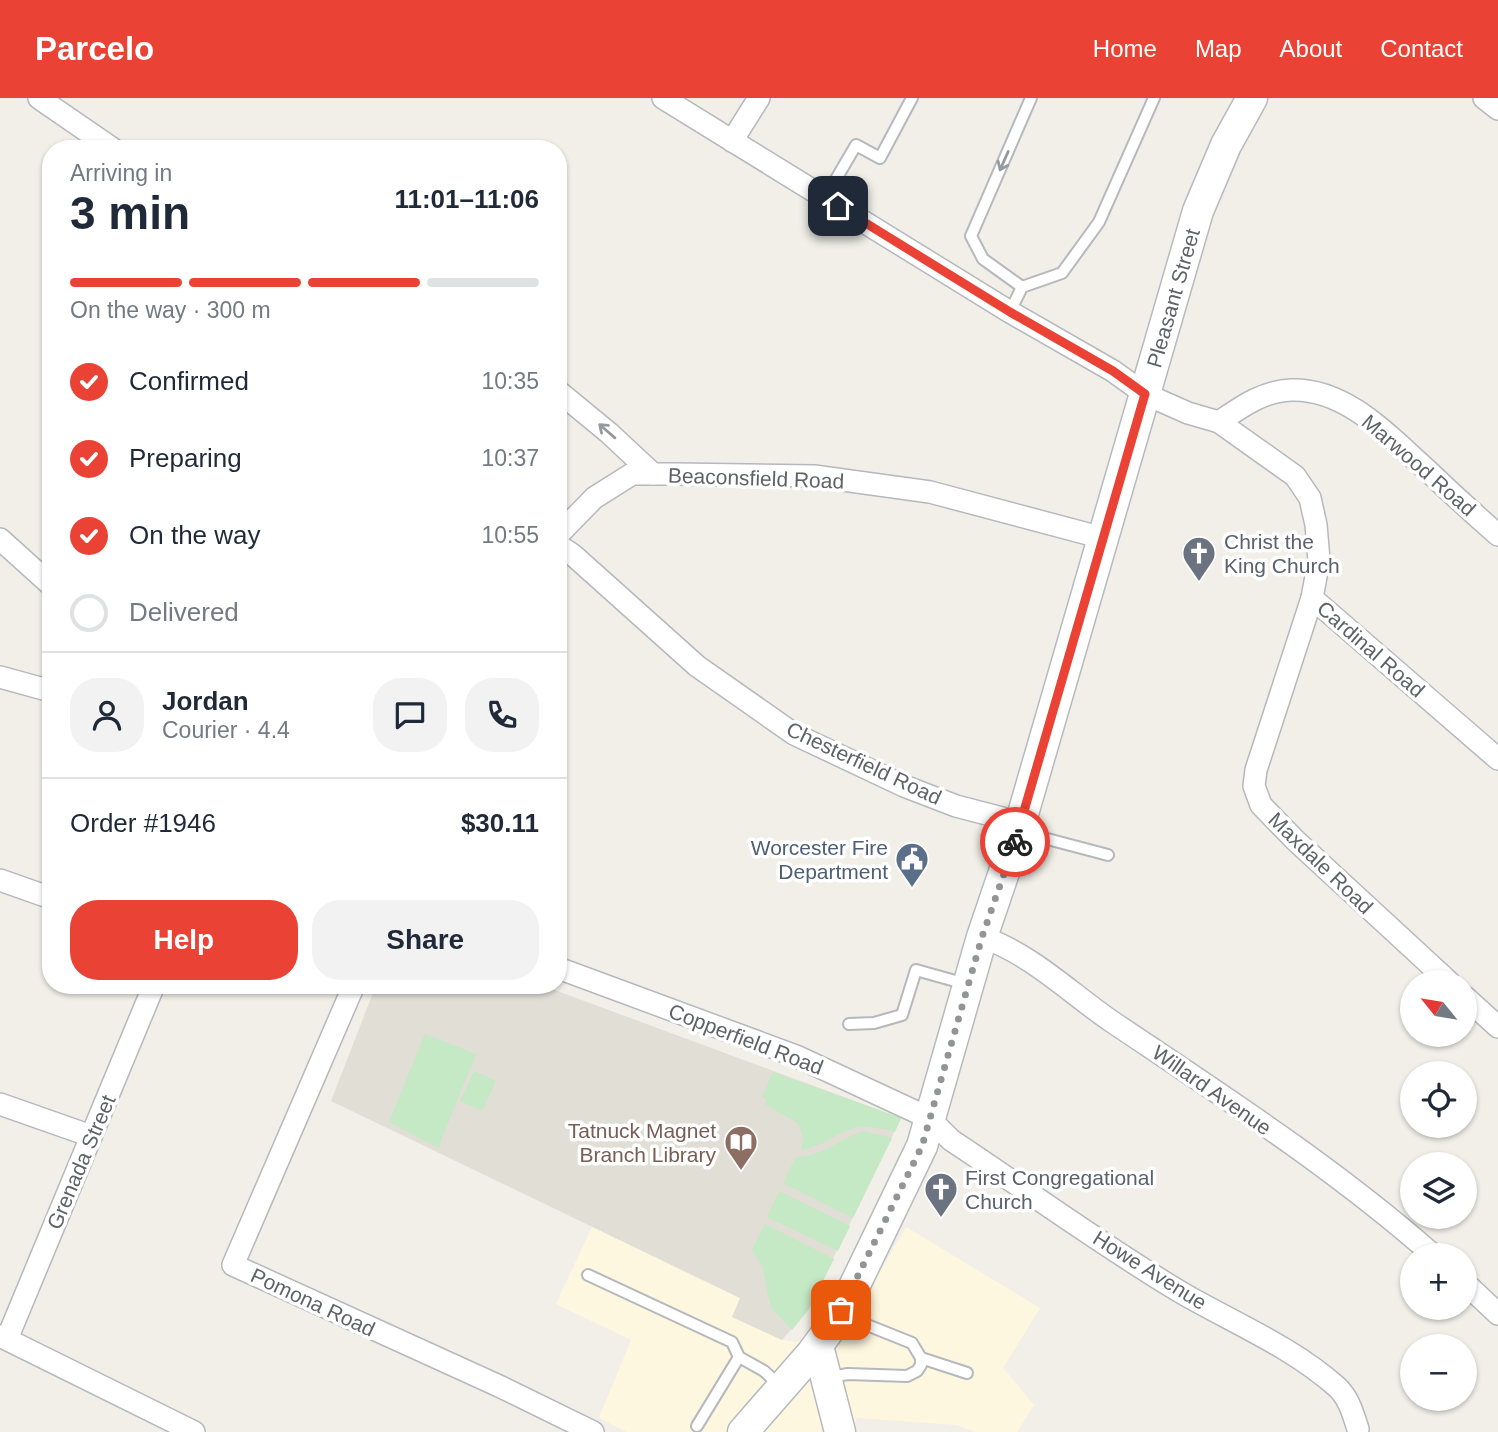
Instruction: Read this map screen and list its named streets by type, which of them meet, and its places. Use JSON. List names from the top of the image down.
{
  "streets": {
    "main road": ["Pleasant Street"],
    "street": [
      "Marwood Road",
      "Beaconsfield Road",
      "Cardinal Road",
      "Chesterfield Road",
      "Maxdale Road",
      "Copperfield Road",
      "Willard Avenue",
      "Grenada Street",
      "Howe Avenue",
      "Pomona Road"
    ]
  },
  "crossings": [
    ["Pleasant Street", "Beaconsfield Road"],
    ["Pleasant Street", "Cardinal Road"],
    ["Pleasant Street", "Chesterfield Road"],
    ["Pleasant Street", "Copperfield Road"],
    ["Pleasant Street", "Willard Avenue"],
    ["Pleasant Street", "Howe Avenue"],
    ["Marwood Road", "Cardinal Road"],
    ["Cardinal Road", "Maxdale Road"],
    ["Copperfield Road", "Howe Avenue"]
  ],
  "places": {
    "church": ["Christ the King Church", "First Congregational Church"],
    "public building": ["Worcester Fire Department"],
    "library": ["Tatnuck Magnet Branch Library"]
  },
  "north": "top left",
  "page": {
    "header": "Parcelo",
    "nav": [
      "Home",
      "Map",
      "About",
      "Contact"
    ],
    "heading": ["3 min", "Arriving in", "11:01–11:06"],
    "panel": [
      "Jordan",
      "Courier · 4.4",
      "Order #1946",
      "$30.11"
    ],
    "bar": "On the way · 300 m",
    "list": [
      ["Confirmed", "10:35"],
      ["Preparing", "10:37"],
      ["On the way", "10:55"],
      "Delivered"
    ],
    "buttons": ["Help", "Share"],
    "map_buttons": ["+", "−"]
  }
}
